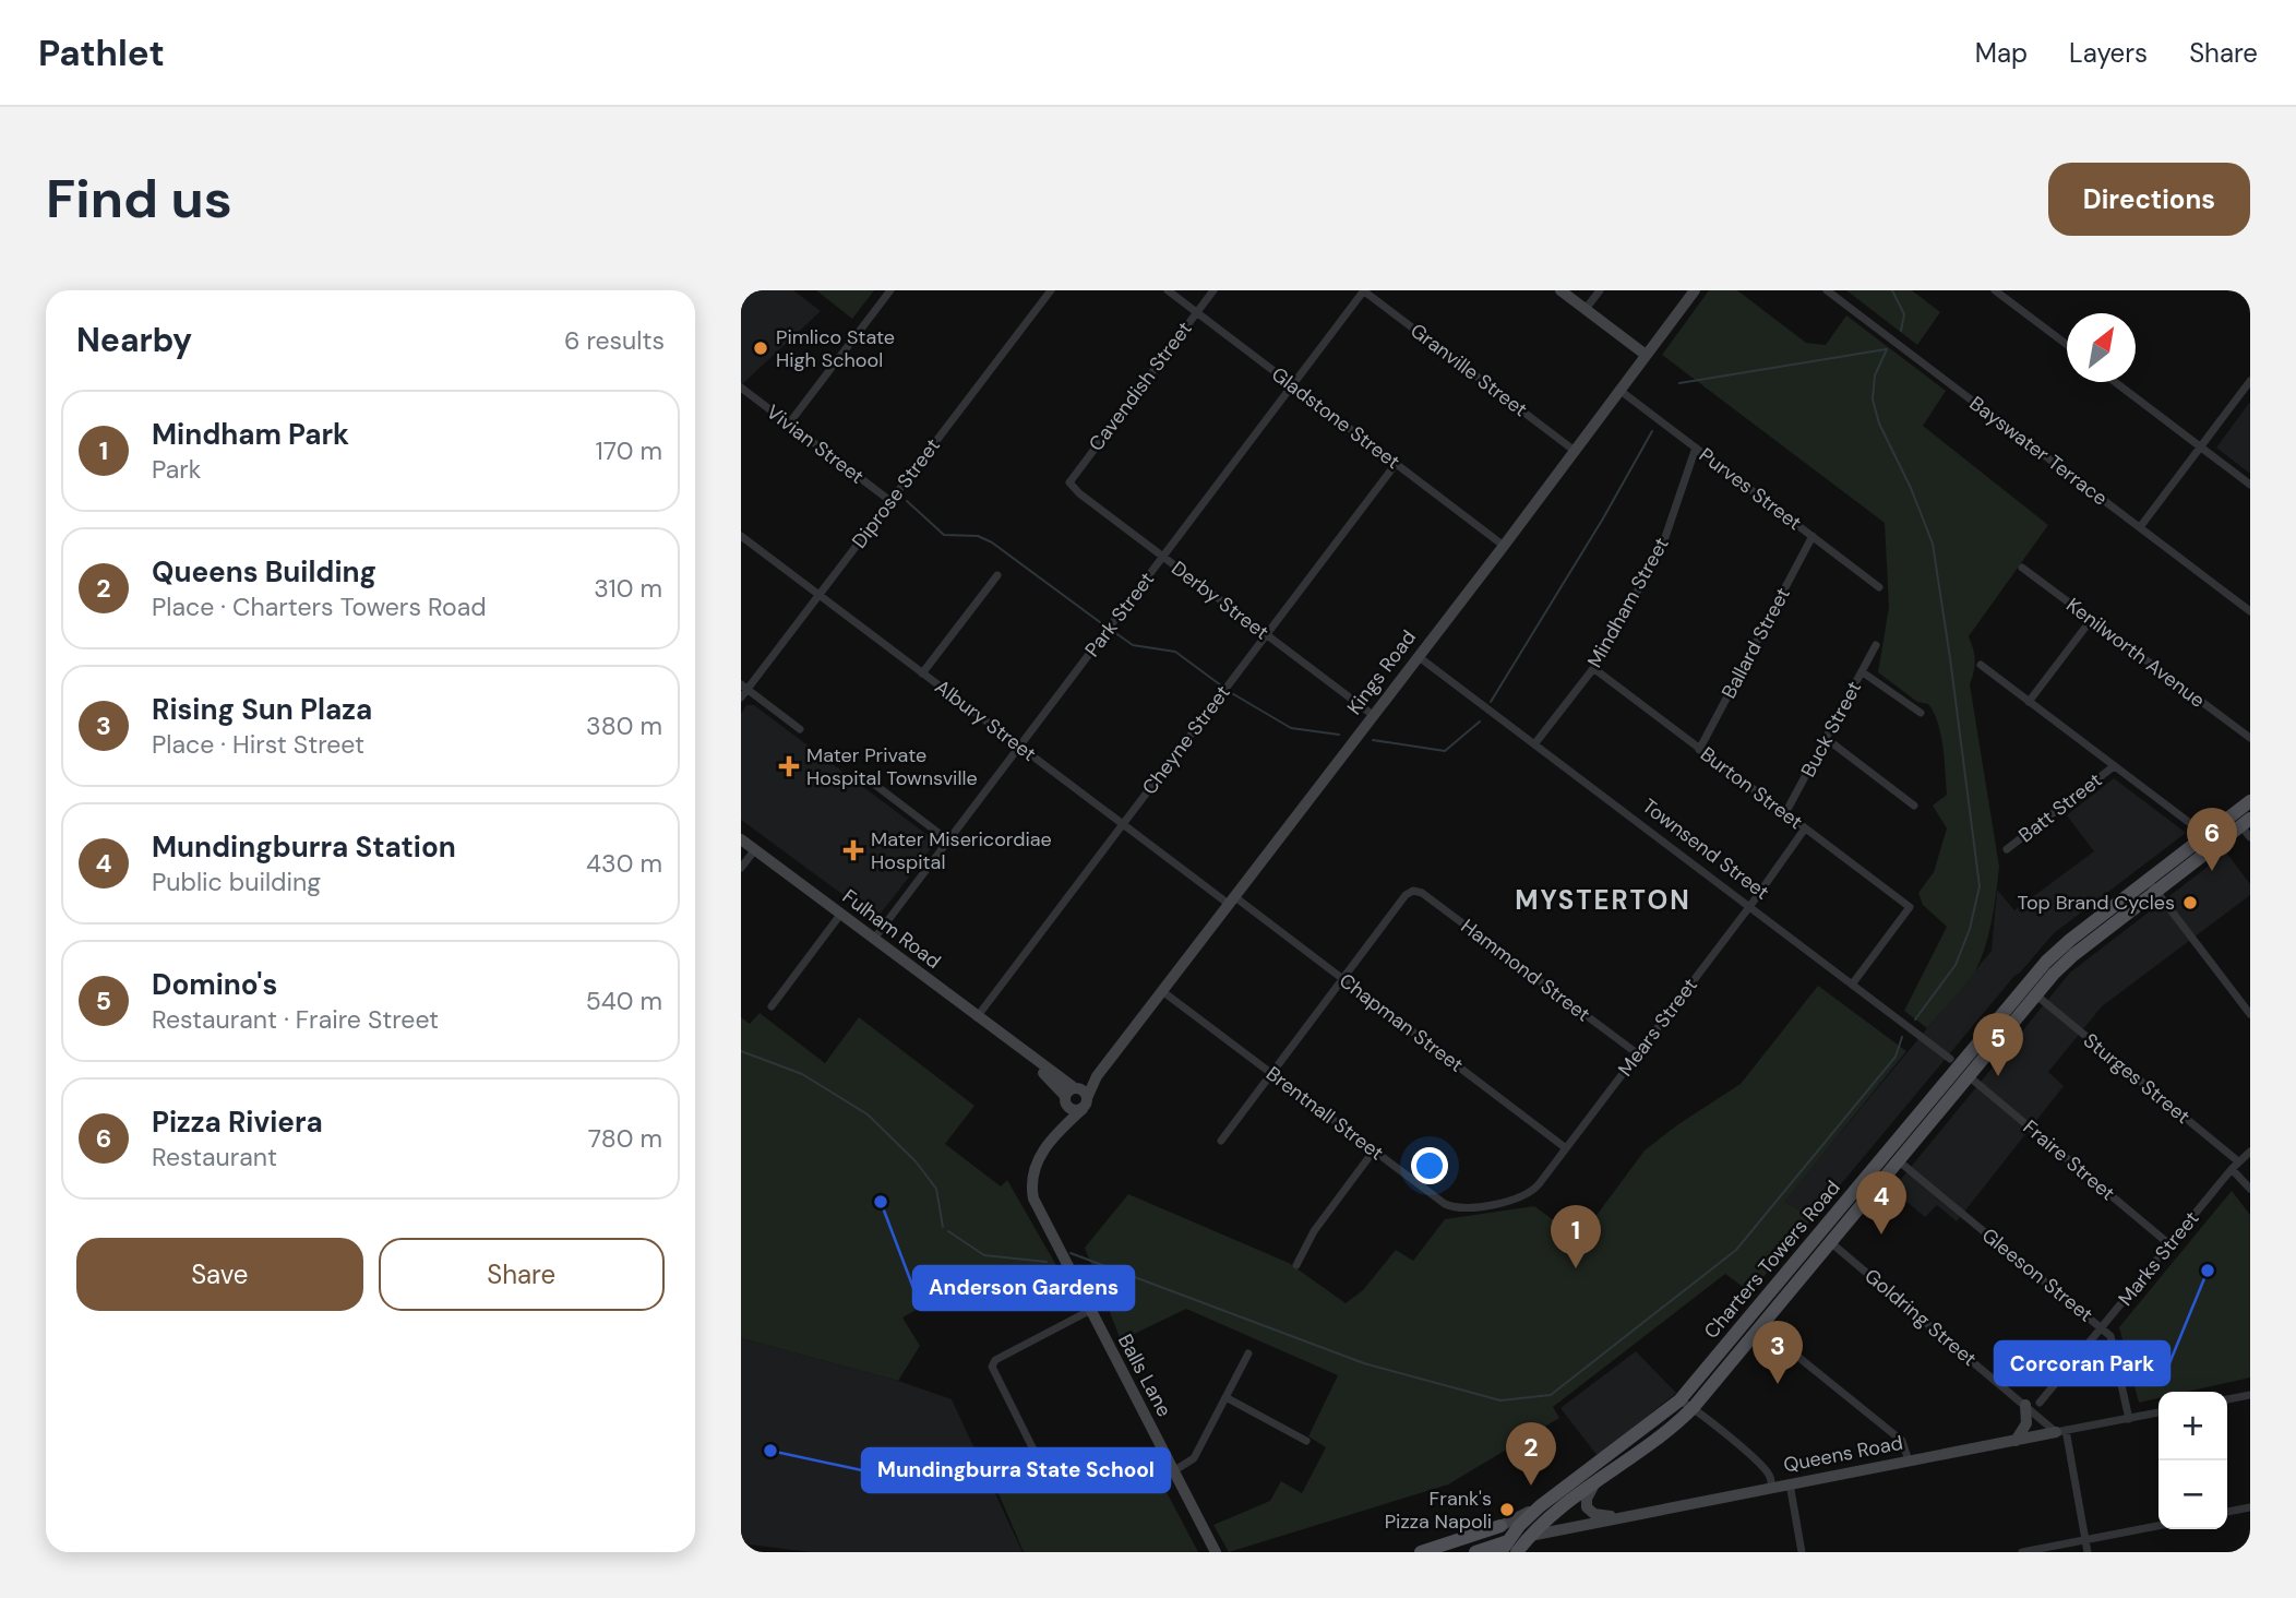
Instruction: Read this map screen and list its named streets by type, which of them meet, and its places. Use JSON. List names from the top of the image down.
{
  "streets": {
    "main road": [
      "Kings Road",
      "Fulham Road",
      "Charters Towers Road",
      "Balls Lane",
      "Queens Road"
    ],
    "street": [
      "Granville Street",
      "Cavendish Street",
      "Gladstone Street",
      "Vivian Street",
      "Bayswater Terrace",
      "Purves Street",
      "Diprose Street",
      "Derby Street",
      "Mindham Street",
      "Park Street",
      "Ballard Street",
      "Kenilworth Avenue",
      "Albury Street",
      "Buck Street",
      "Cheyne Street",
      "Burton Street",
      "Batt Street",
      "Townsend Street",
      "Hammond Street",
      "Chapman Street",
      "Mears Street",
      "Sturges Street",
      "Brentnall Street",
      "Fraire Street",
      "Marks Street",
      "Gleeson Street",
      "Goldring Street"
    ]
  },
  "crossings": [
    ["Granville Street", "Park Street"],
    ["Granville Street", "Kings Road"],
    ["Cavendish Street", "Gladstone Street"],
    ["Cavendish Street", "Derby Street"],
    ["Gladstone Street", "Park Street"],
    ["Gladstone Street", "Kings Road"],
    ["Gladstone Street", "Cheyne Street"],
    ["Vivian Street", "Diprose Street"],
    ["Purves Street", "Mindham Street"],
    ["Purves Street", "Ballard Street"],
    ["Purves Street", "Kings Road"],
    ["Diprose Street", "Albury Street"],
    ["Derby Street", "Park Street"],
    ["Derby Street", "Kings Road"],
    ["Derby Street", "Cheyne Street"],
    ["Mindham Street", "Burton Street"],
    ["Mindham Street", "Townsend Street"],
    ["Park Street", "Albury Street"],
    ["Park Street", "Fulham Road"],
    ["Ballard Street", "Burton Street"],
    ["Kings Road", "Albury Street"],
    ["Kings Road", "Townsend Street"],
    ["Kings Road", "Fulham Road"],
    ["Kings Road", "Chapman Street"],
    ["Kings Road", "Brentnall Street"],
    ["Kings Road", "Balls Lane"],
    ["Albury Street", "Cheyne Street"],
    ["Albury Street", "Chapman Street"],
    ["Buck Street", "Burton Street"],
    ["Cheyne Street", "Fulham Road"],
    ["Burton Street", "Townsend Street"],
    ["Burton Street", "Mears Street"],
    ["Townsend Street", "Mears Street"],
    ["Townsend Street", "Fraire Street"],
    ["Townsend Street", "Charters Towers Road"],
    ["Fulham Road", "Balls Lane"],
    ["Hammond Street", "Chapman Street"],
    ["Hammond Street", "Mears Street"],
    ["Chapman Street", "Mears Street"],
    ["Chapman Street", "Brentnall Street"],
    ["Mears Street", "Brentnall Street"],
    ["Sturges Street", "Marks Street"],
    ["Sturges Street", "Charters Towers Road"],
    ["Fraire Street", "Marks Street"],
    ["Fraire Street", "Charters Towers Road"],
    ["Marks Street", "Gleeson Street"],
    ["Charters Towers Road", "Gleeson Street"],
    ["Charters Towers Road", "Goldring Street"],
    ["Charters Towers Road", "Queens Road"],
    ["Gleeson Street", "Queens Road"],
    ["Goldring Street", "Queens Road"]
  ],
  "districts": ["MYSTERTON"],
  "places": {
    "other": [
      "Pimlico State High School",
      "Top Brand Cycles",
      "Anderson Gardens",
      "Corcoran Park",
      "Mundingburra State School",
      "Frank's Pizza Napoli"
    ],
    "health": ["Mater Private Hospital Townsville", "Mater Misericordiae Hospital"]
  },
  "north": "top right",
  "page": {
    "header": "Pathlet",
    "nav": ["Map", "Layers", "Share"],
    "buttons": [
      "Directions",
      ["Save", "Share"]
    ],
    "title": "Find us",
    "heading": ["Nearby", "6 results"],
    "list": [
      {
        "mark": "1",
        "name": "Mindham Park",
        "note": "Park",
        "value": "170 m"
      },
      {
        "mark": "2",
        "name": "Queens Building",
        "note": "Place · Charters Towers Road",
        "value": "310 m"
      },
      {
        "mark": "3",
        "name": "Rising Sun Plaza",
        "note": "Place · Hirst Street",
        "value": "380 m"
      },
      {
        "mark": "4",
        "name": "Mundingburra Station",
        "note": "Public building",
        "value": "430 m"
      },
      {
        "mark": "5",
        "name": "Domino's",
        "note": "Restaurant · Fraire Street",
        "value": "540 m"
      },
      {
        "mark": "6",
        "name": "Pizza Riviera",
        "note": "Restaurant",
        "value": "780 m"
      }
    ],
    "pins": [
      "6",
      "5",
      "4",
      "1",
      "3",
      "2"
    ],
    "map_buttons": ["+", "−"]
  }
}
